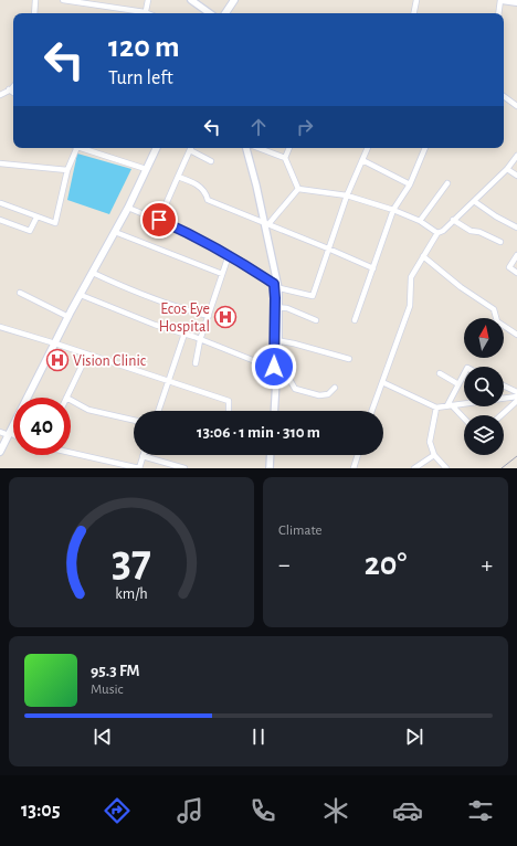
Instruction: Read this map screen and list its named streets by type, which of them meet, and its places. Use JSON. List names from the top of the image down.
{
  "places": {
    "hospital": ["Ecos Eye Hospital", "Vision Clinic"]
  },
  "north": "top",
  "page": {
    "turn": ["120 m", "Turn left"],
    "limit": "40",
    "trip": "13:06 · 1 min · 310 m",
    "tile": "Climate",
    "heat": ["−", "20°", "+"],
    "song": ["95.3 FM", "Music"],
    "tabs": "13:05",
    "gauge": ["37", "km/h"]
  }
}
